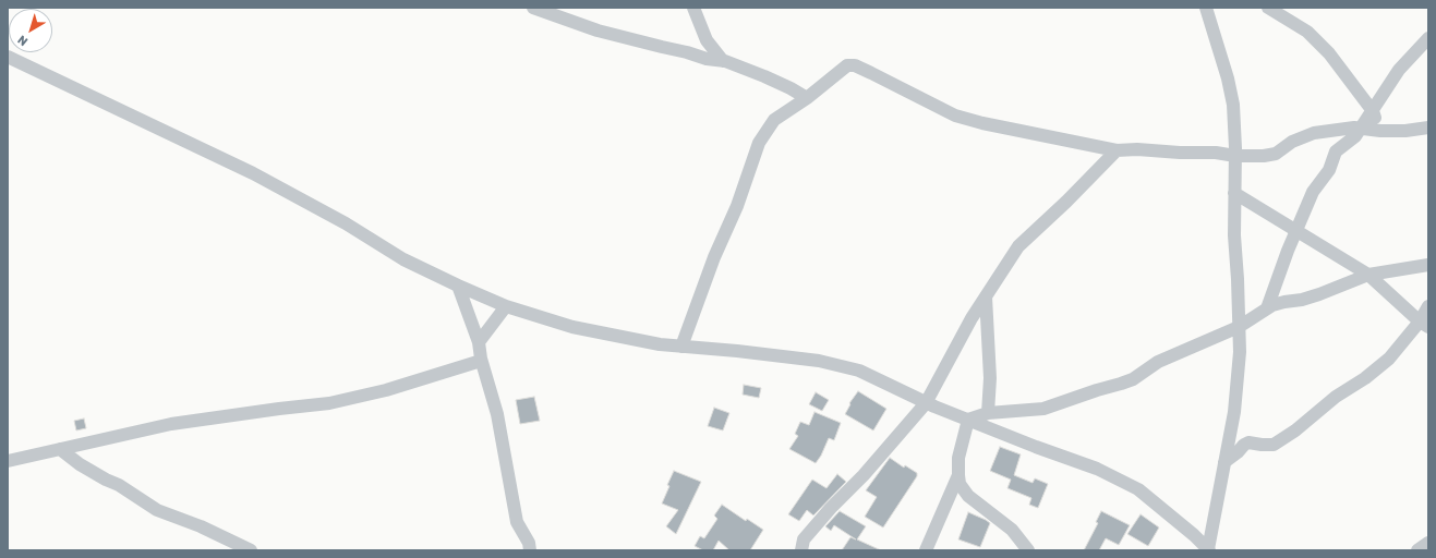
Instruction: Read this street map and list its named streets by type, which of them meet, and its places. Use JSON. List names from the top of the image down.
{
  "north": "bottom left"
}
